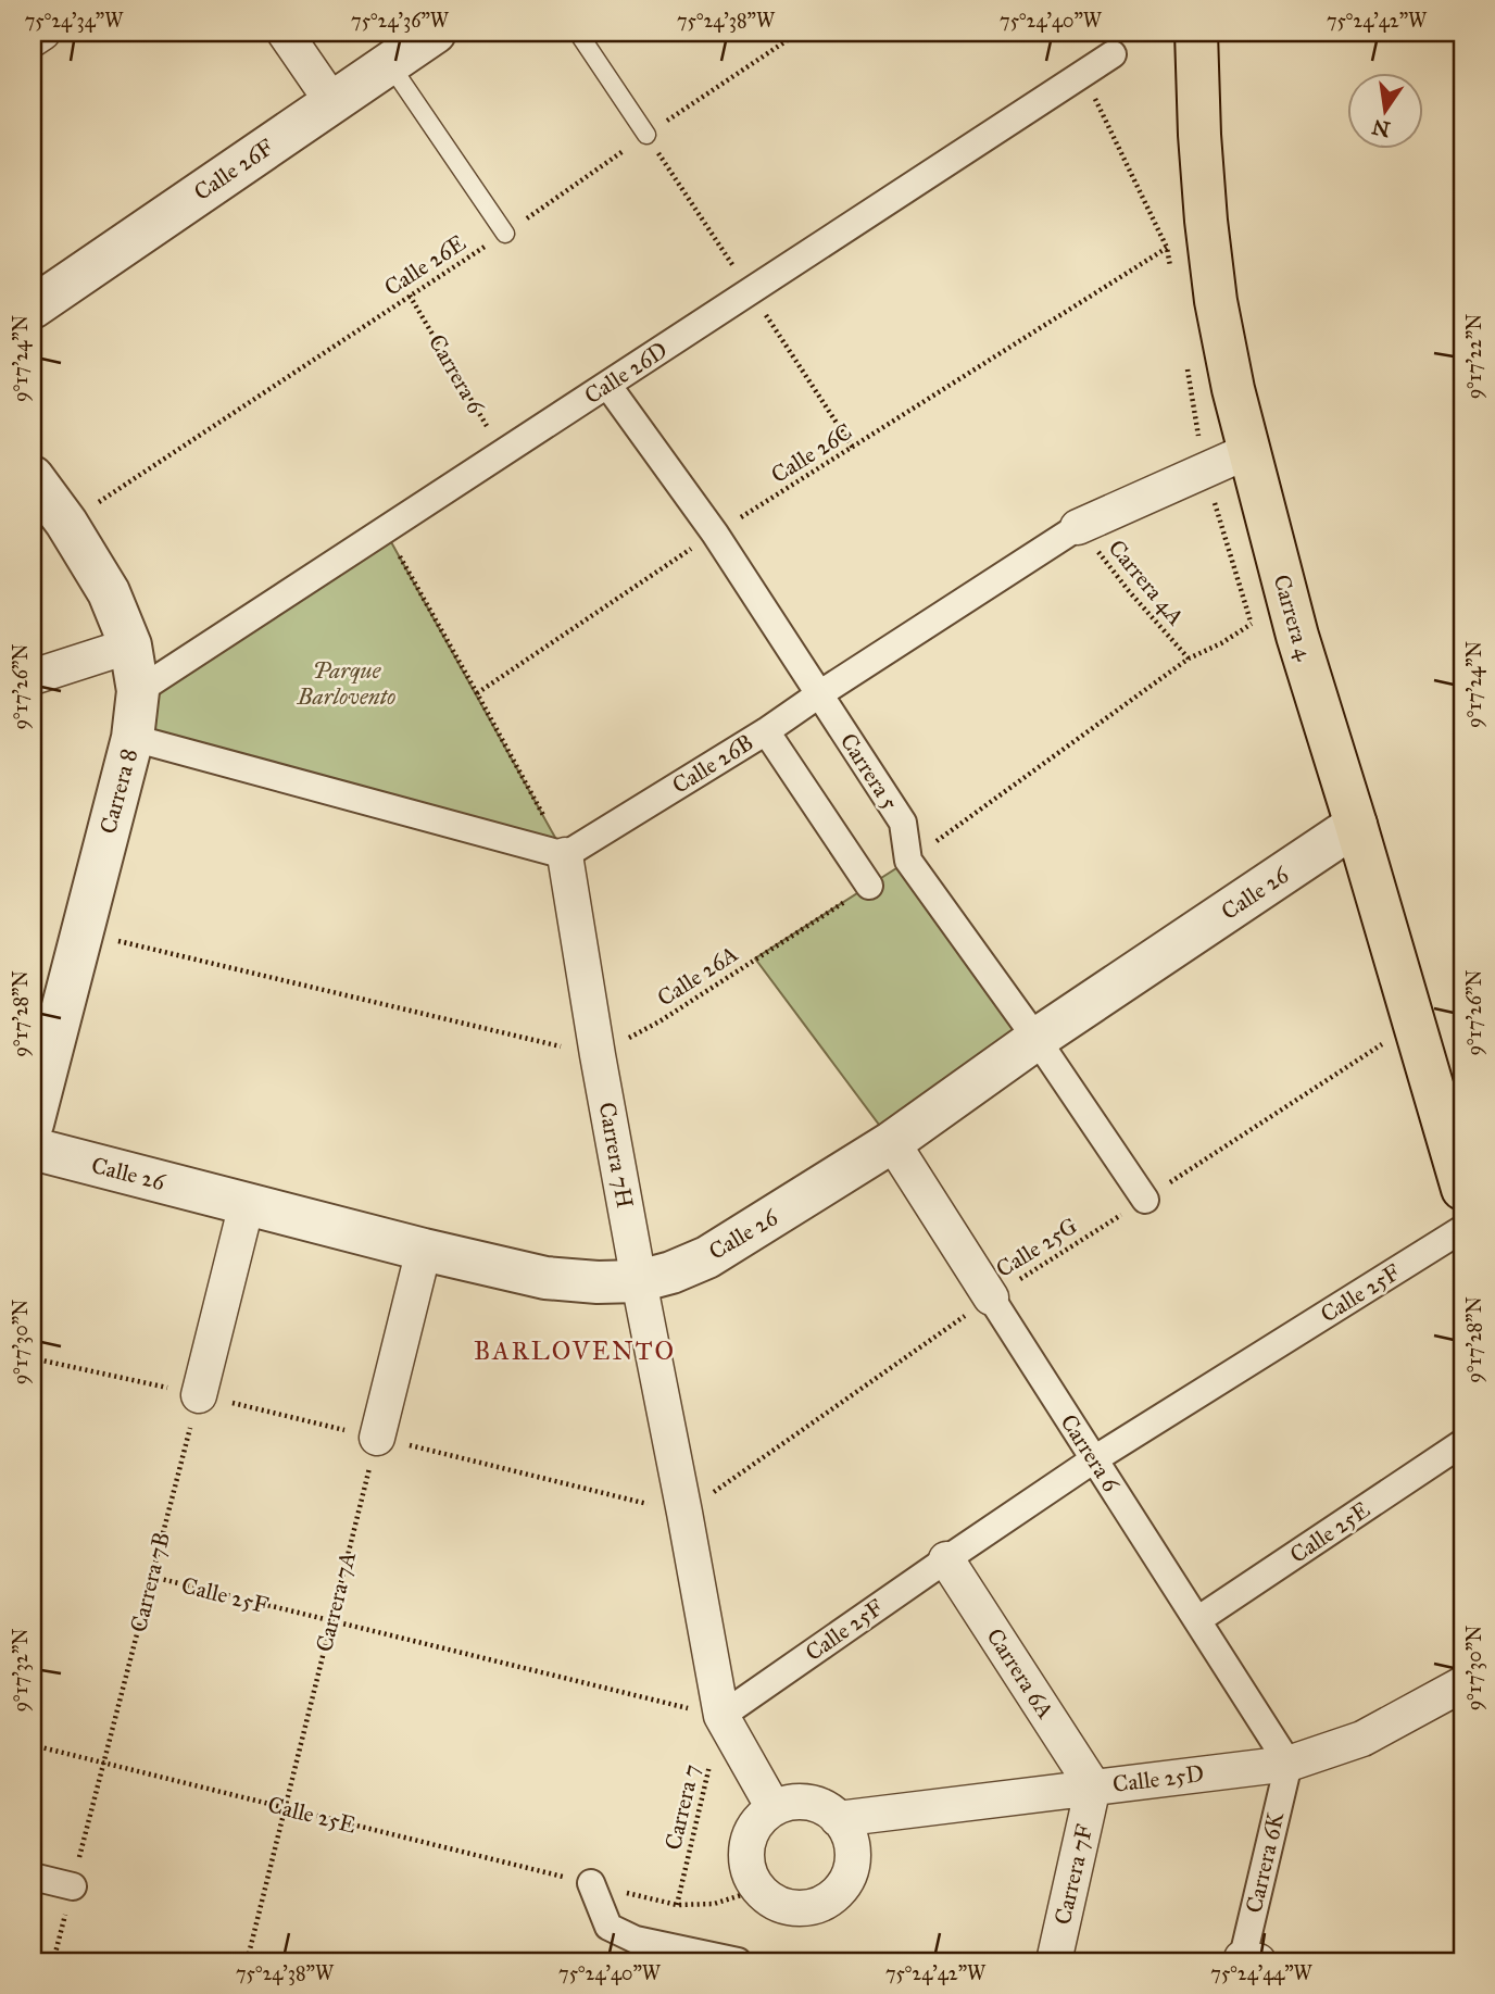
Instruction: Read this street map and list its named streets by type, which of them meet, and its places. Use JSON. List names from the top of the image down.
{
  "streets": {
    "main road": ["Carrera 4"],
    "street": [
      "Calle 26F",
      "Calle 26D",
      "Carrera 6",
      "Calle 26B",
      "Carrera 5",
      "Carrera 8",
      "Calle 26",
      "Carrera 7H",
      "Calle 25F",
      "Calle 25E",
      "Carrera 6A",
      "Calle 25D",
      "Carrera 6K",
      "Carrera 7F"
    ],
    "path": [
      "Calle 26E",
      "Calle 26C",
      "Carrera 4A",
      "Calle 26A",
      "Calle 25G",
      "Carrera 7B",
      "Carrera 7A",
      "Carrera 7"
    ]
  },
  "crossings": [
    ["Calle 26E", "Carrera 6"],
    ["Calle 26E", "Carrera 8"],
    ["Calle 26D", "Carrera 6"],
    ["Calle 26D", "Carrera 5"],
    ["Calle 26D", "Carrera 8"],
    ["Carrera 6", "Calle 26"],
    ["Carrera 6", "Calle 25G"],
    ["Carrera 6", "Calle 25F"],
    ["Carrera 6", "Calle 25E"],
    ["Carrera 6", "Calle 25D"],
    ["Carrera 6", "Carrera 6K"],
    ["Calle 26C", "Carrera 5"],
    ["Carrera 4A", "Calle 26B"],
    ["Carrera 4", "Calle 26B"],
    ["Carrera 4", "Calle 26"],
    ["Carrera 4", "Calle 25G"],
    ["Calle 26B", "Carrera 5"],
    ["Calle 26B", "Carrera 7H"],
    ["Carrera 5", "Calle 26"],
    ["Carrera 5", "Calle 25G"],
    ["Calle 26", "Carrera 7H"],
    ["Calle 26A", "Carrera 7H"],
    ["Carrera 7H", "Calle 25G"],
    ["Carrera 7H", "Calle 25F"],
    ["Carrera 7H", "Calle 25E"],
    ["Carrera 7H", "Calle 25D"],
    ["Carrera 7H", "Carrera 7"],
    ["Calle 25F", "Carrera 7B"],
    ["Calle 25F", "Carrera 7A"],
    ["Calle 25F", "Carrera 6A"],
    ["Calle 25F", "Carrera 7"],
    ["Calle 25E", "Carrera 7B"],
    ["Calle 25E", "Carrera 7A"],
    ["Calle 25E", "Calle 25D"],
    ["Calle 25E", "Carrera 7"],
    ["Carrera 6A", "Calle 25D"],
    ["Carrera 6A", "Carrera 7F"],
    ["Calle 25D", "Carrera 6K"],
    ["Calle 25D", "Carrera 7F"]
  ],
  "districts": ["BARLOVENTO"],
  "parks": ["Parque Barlovento"],
  "north": "bottom",
  "coordinates": [
    "75°24'34\"W",
    "75°24'36\"W",
    "75°24'38\"W",
    "75°24'40\"W",
    "75°24'42\"W",
    "9°17'22\"N",
    "9°17'24\"N",
    "9°17'26\"N",
    "9°17'28\"N",
    "9°17'30\"N",
    "9°17'32\"N",
    "75°24'44\"W"
  ]
}
